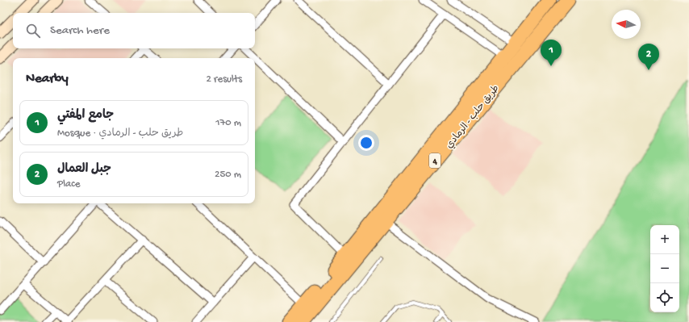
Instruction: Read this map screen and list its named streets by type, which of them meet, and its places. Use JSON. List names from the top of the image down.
{
  "streets": {
    "highway": ["طريق حلب - الرمادي", "4"]
  },
  "north": "left",
  "page": {
    "search": "Search here",
    "pins": ["1", "2"],
    "heading": ["Nearby", "2 results"],
    "list": [
      {
        "mark": "1",
        "name": "جامع المفتي",
        "note": "Mosque · طريق حلب - الرمادي",
        "value": "170 m"
      },
      {
        "mark": "2",
        "name": "جبل العمال",
        "note": "Place",
        "value": "250 m"
      }
    ],
    "map_buttons": ["+", "−"]
  }
}
